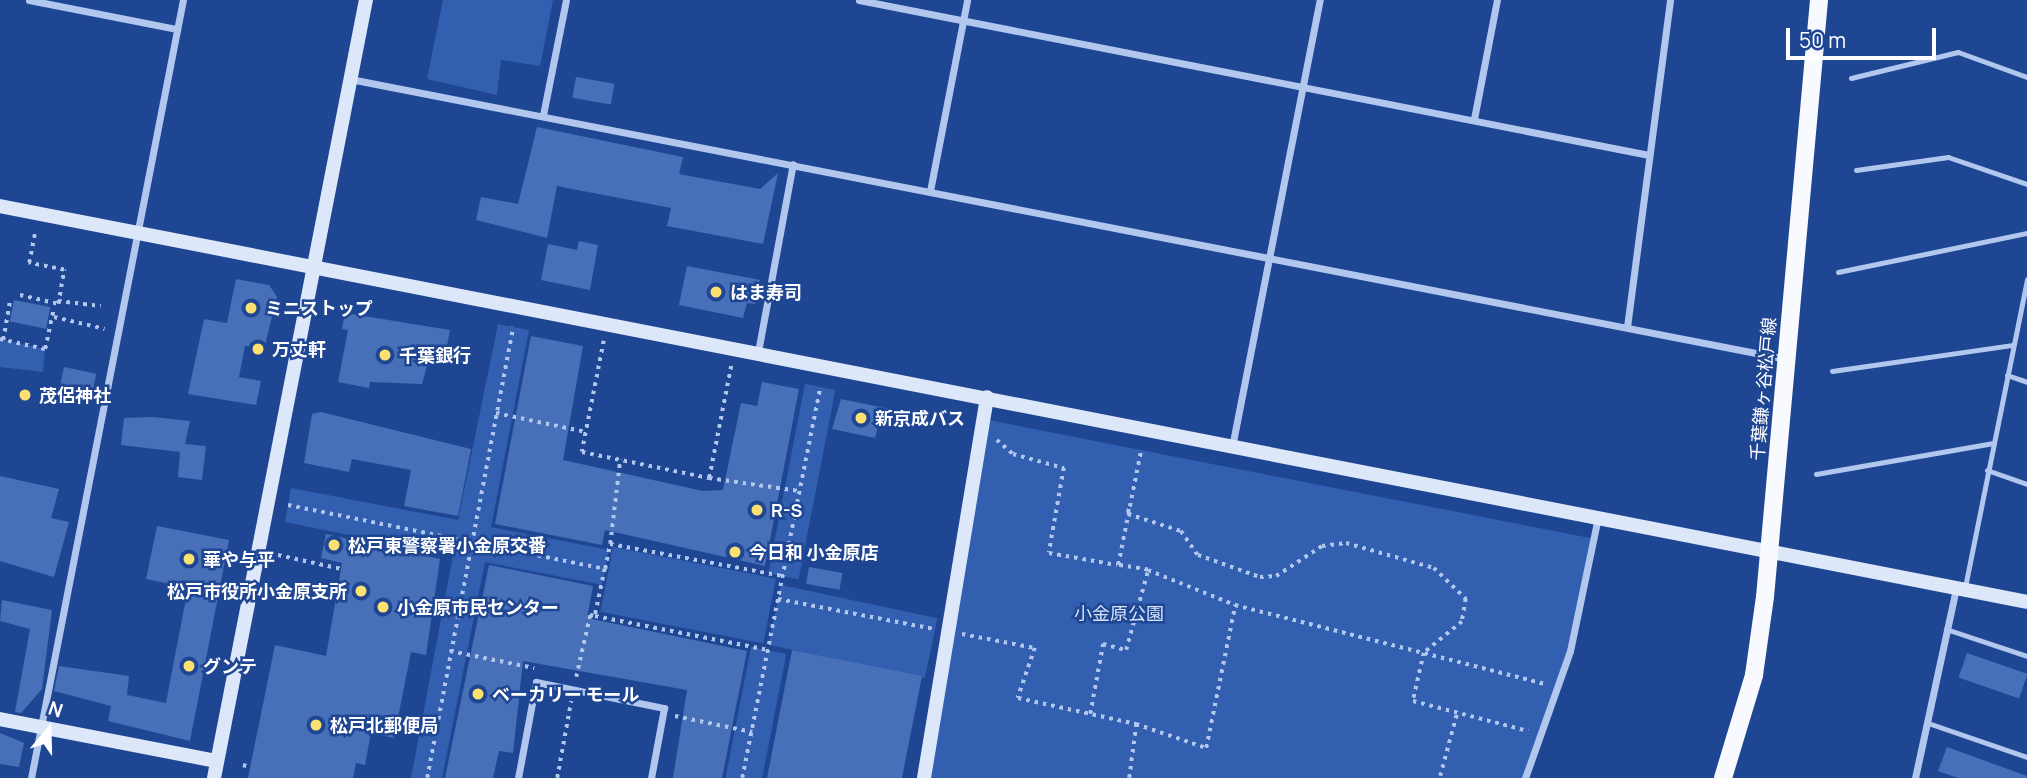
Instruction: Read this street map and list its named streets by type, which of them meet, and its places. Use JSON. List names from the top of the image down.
{
  "streets": {
    "main road": ["千葉鎌ヶ谷松戸線"]
  },
  "parks": ["小金原公園"],
  "places": [
    "はま寿司",
    "ミニストップ",
    "万丈軒",
    "千葉銀行",
    "茂侶神社",
    "新京成バス",
    "R-S",
    "松戸東警察署小金原交番",
    "今日和 小金原店",
    "華や与平",
    "松戸市役所小金原支所",
    "小金原市民センター",
    "グンテ",
    "ベーカリー モール",
    "松戸北郵便局"
  ],
  "scale_bar": "50 m",
  "north": "top"
}
